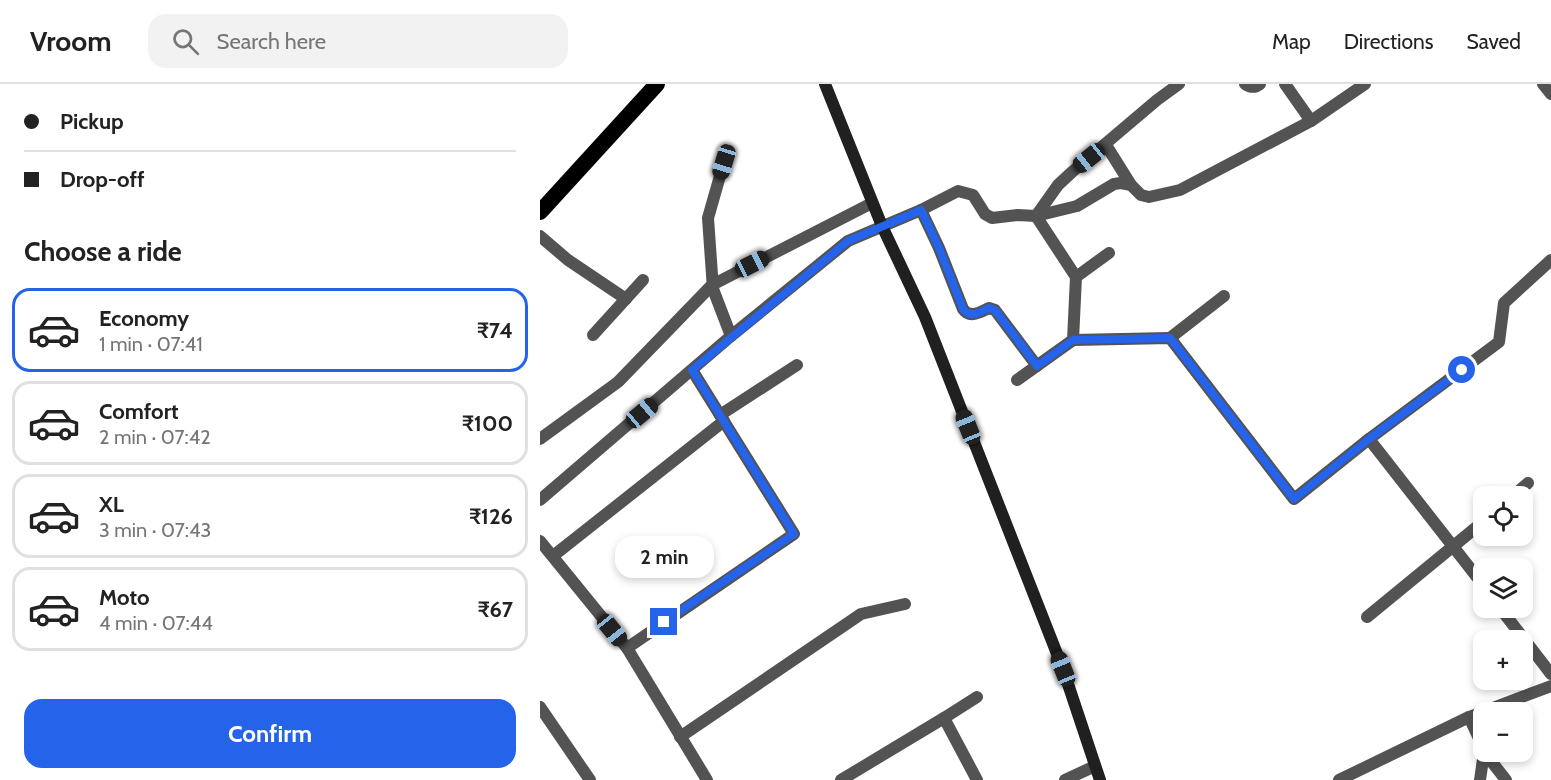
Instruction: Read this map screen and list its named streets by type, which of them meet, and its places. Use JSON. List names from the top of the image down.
{
  "page": {
    "header": "Vroom",
    "search": "Search here",
    "nav": ["Map", "Directions", "Saved"],
    "banner": ["Pickup", "Drop-off"],
    "heading": "Choose a ride",
    "list": [
      {
        "name": "Economy",
        "note": "1 min · 07:41",
        "value": "₹74"
      },
      {
        "name": "Comfort",
        "note": "2 min · 07:42",
        "value": "₹100"
      },
      {
        "name": "XL",
        "note": "3 min · 07:43",
        "value": "₹126"
      },
      {
        "name": "Moto",
        "note": "4 min · 07:44",
        "value": "₹67"
      }
    ],
    "map_buttons": ["+", "−"],
    "bubble": "2 min",
    "buttons": "Confirm"
  }
}
